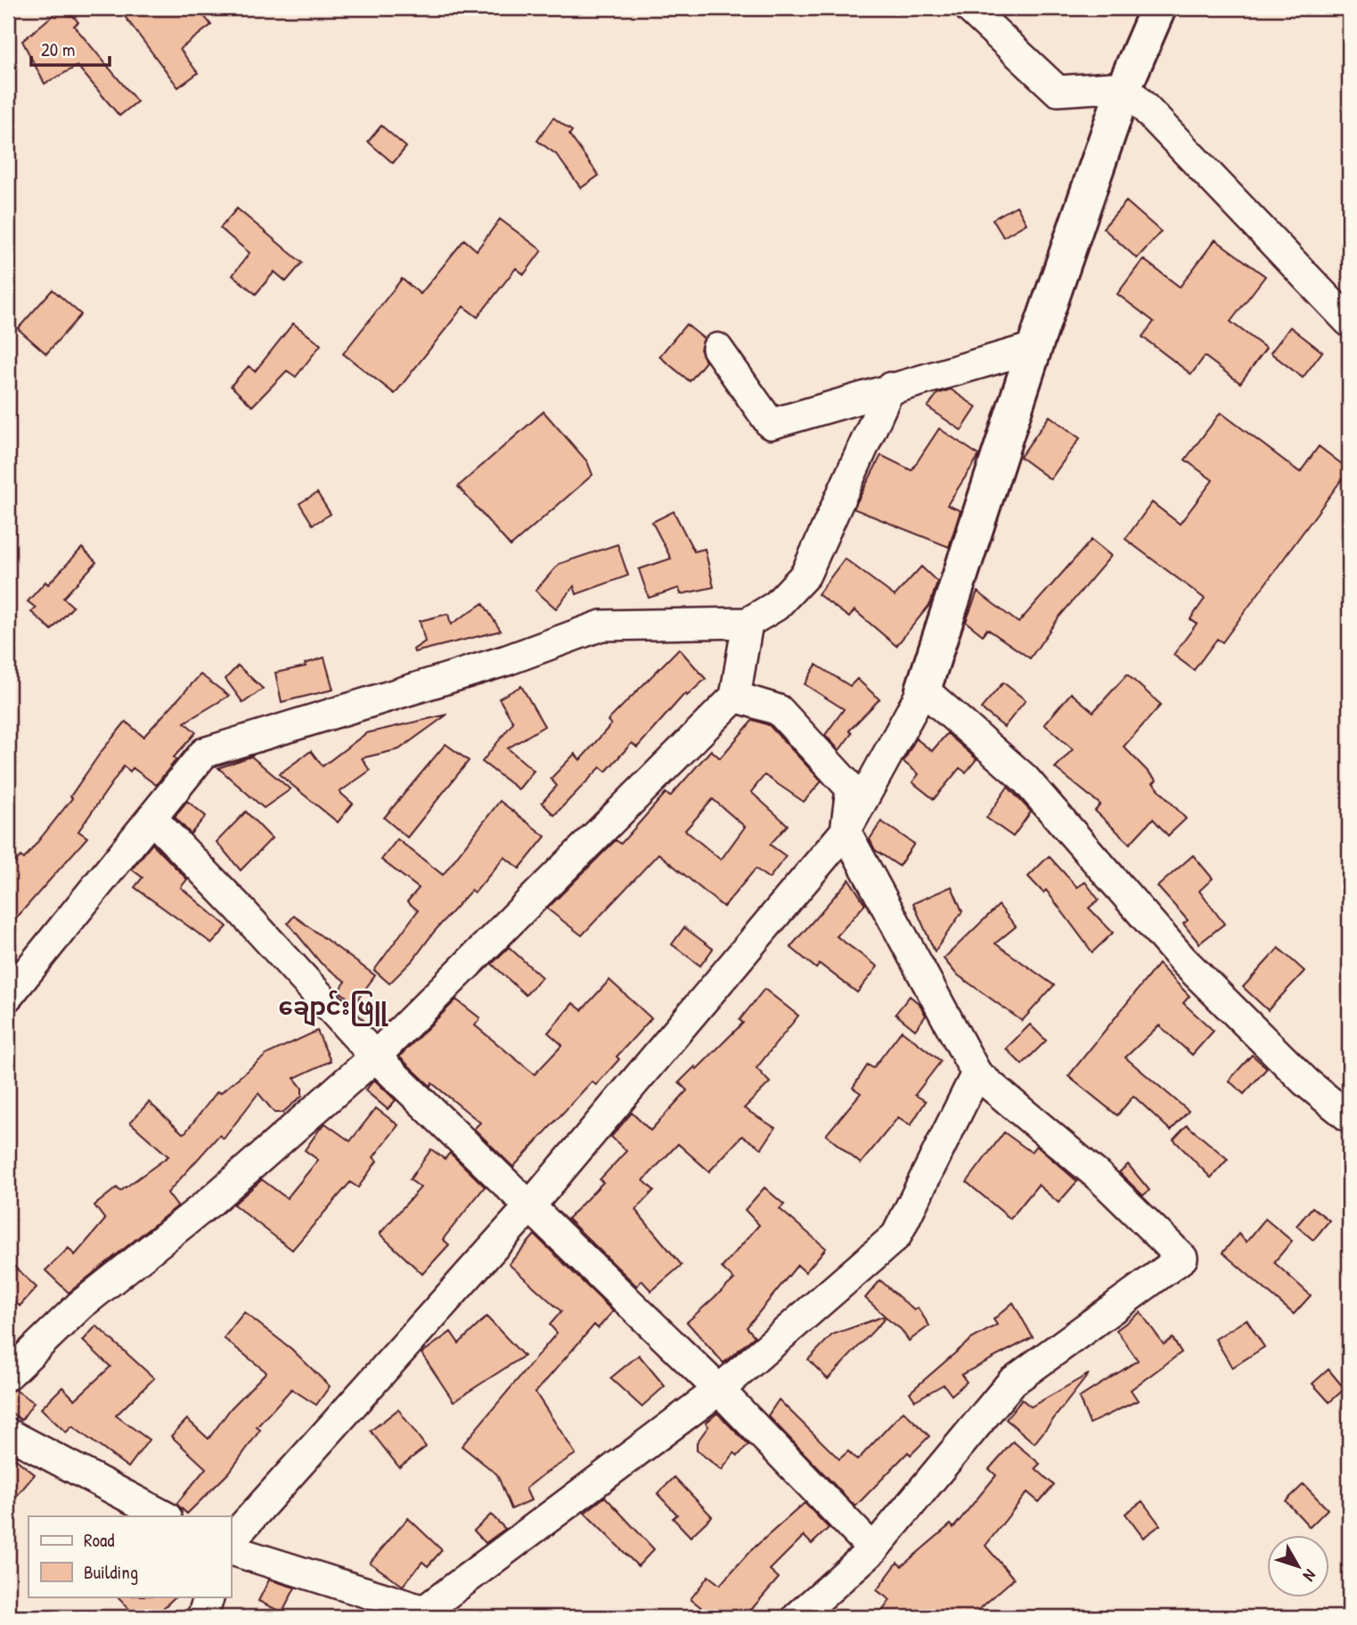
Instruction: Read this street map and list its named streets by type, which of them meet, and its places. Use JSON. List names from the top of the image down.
{
  "districts": ["ချောင်းဖြူ"],
  "legend": ["Road", "Building"],
  "scale_bar": "20 m",
  "north": "bottom right"
}
